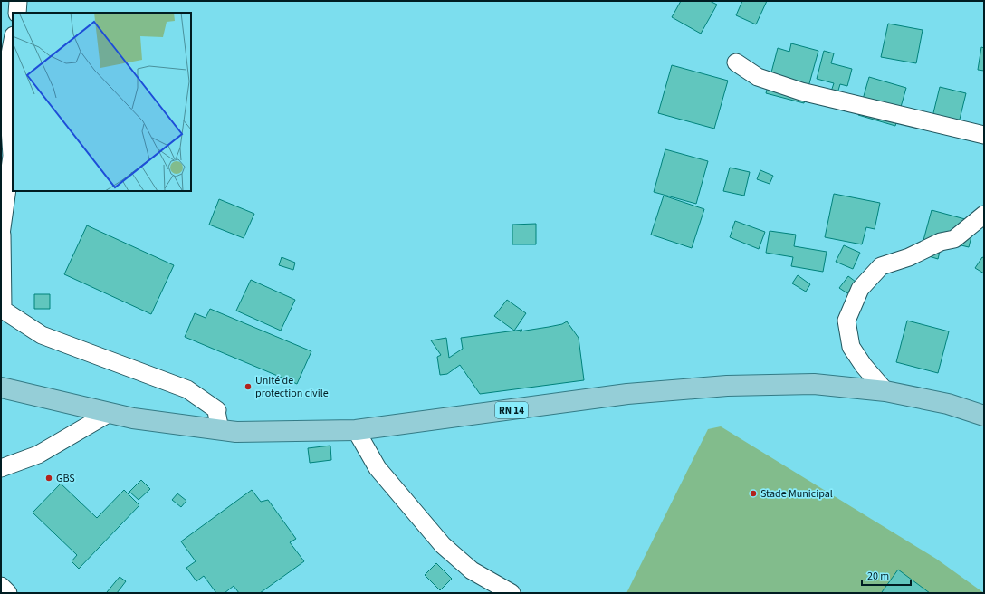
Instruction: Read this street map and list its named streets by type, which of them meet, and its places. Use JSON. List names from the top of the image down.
{
  "streets": {
    "main road": ["RN 14"]
  },
  "places": ["Unité de protection civile", "GBS", "Stade Municipal"],
  "scale_bar": "20 m"
}
